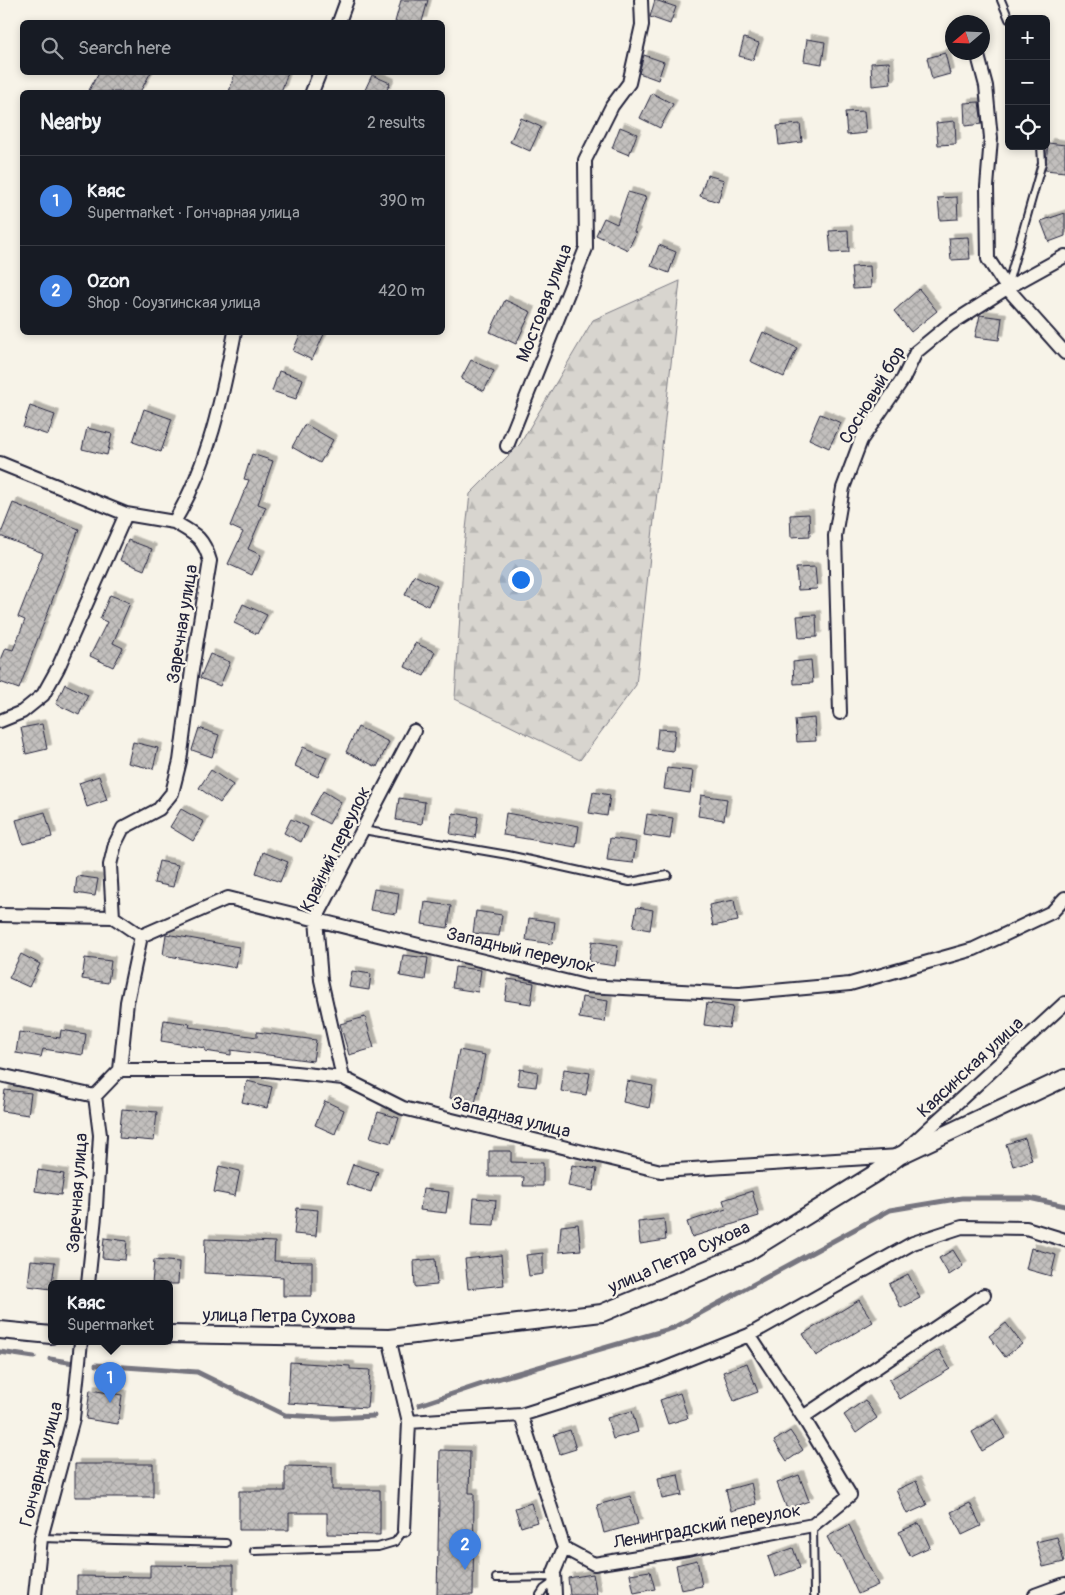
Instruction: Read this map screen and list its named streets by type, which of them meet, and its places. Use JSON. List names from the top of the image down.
{
  "streets": {
    "street": [
      "Мостовая улица",
      "Сосновый бор",
      "Заречная улица",
      "Крайний переулок",
      "Западный переулок",
      "Каясинская улица",
      "Западная улица",
      "улица Петра Сухова",
      "Гончарная улица",
      "Ленинградский переулок"
    ]
  },
  "crossings": [
    ["Крайний переулок", "Западный переулок"],
    ["Крайний переулок", "Западная улица"],
    ["Каясинская улица", "Западная улица"],
    ["Каясинская улица", "улица Петра Сухова"],
    ["Западная улица", "улица Петра Сухова"]
  ],
  "north": "left",
  "page": {
    "map_buttons": ["+", "−"],
    "search": "Search here",
    "heading": ["Nearby", "2 results"],
    "list": [
      {
        "mark": "1",
        "name": "Каяс",
        "note": "Supermarket · Гончарная улица",
        "value": "390 m"
      },
      {
        "mark": "2",
        "name": "Ozon",
        "note": "Shop · Соузгинская улица",
        "value": "420 m"
      }
    ],
    "popup": ["Каяс", "Supermarket"],
    "pins": ["1", "2"]
  }
}
